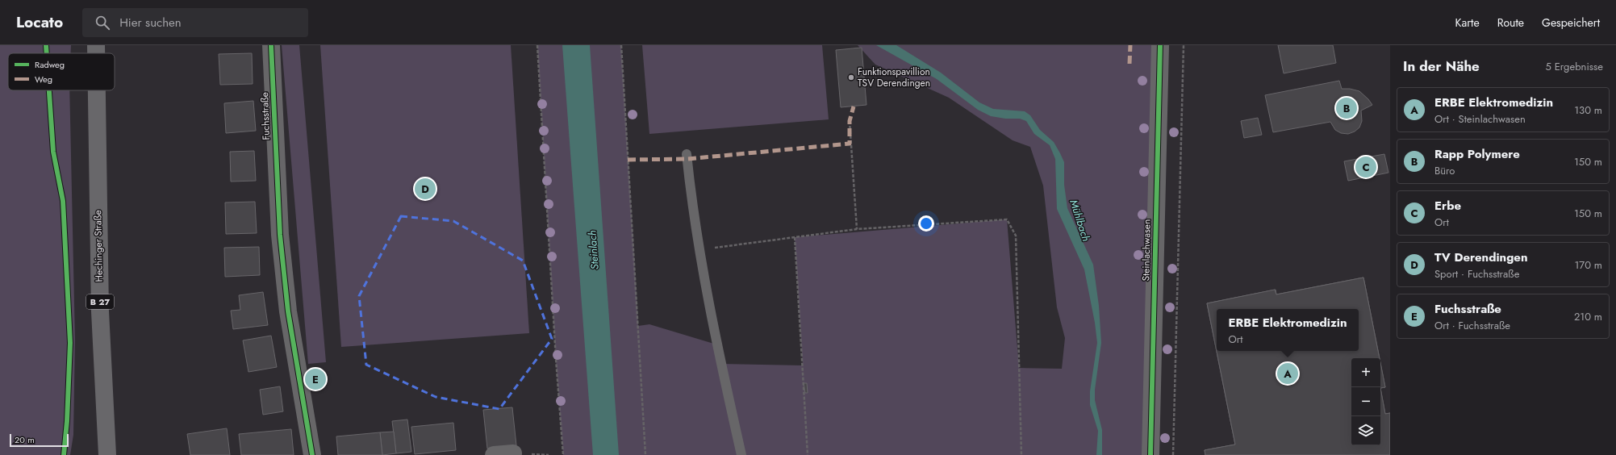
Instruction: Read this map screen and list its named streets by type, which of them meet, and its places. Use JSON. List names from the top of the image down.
{
  "streets": {
    "main road": ["Hechinger Straße", "B 27"],
    "street": ["Fuchsstraße", "Steinlachwasen"]
  },
  "water": ["Mühlbach", "Steinlach"],
  "places": ["Funktionspavillion TSV Derendingen"],
  "legend": ["Radweg", "Weg"],
  "scale_bar": "20 m",
  "page": {
    "header": "Locato",
    "search": "Hier suchen",
    "nav": ["Karte", "Route", "Gespeichert"],
    "heading": ["In der Nähe", "5 Ergebnisse"],
    "list": [
      {
        "mark": "A",
        "name": "ERBE Elektromedizin",
        "note": "Ort · Steinlachwasen",
        "value": "130 m"
      },
      {
        "mark": "B",
        "name": "Rapp Polymere",
        "note": "Büro",
        "value": "150 m"
      },
      {
        "mark": "C",
        "name": "Erbe",
        "note": "Ort",
        "value": "150 m"
      },
      {
        "mark": "D",
        "name": "TV Derendingen",
        "note": "Sport · Fuchsstraße",
        "value": "170 m"
      },
      {
        "mark": "E",
        "name": "Fuchsstraße",
        "note": "Ort · Fuchsstraße",
        "value": "210 m"
      }
    ],
    "pins": [
      "B",
      "C",
      "D",
      "A",
      "E"
    ],
    "popup": ["ERBE Elektromedizin", "Ort"],
    "map_buttons": ["+", "−"],
    "scale": "20 m"
  }
}
